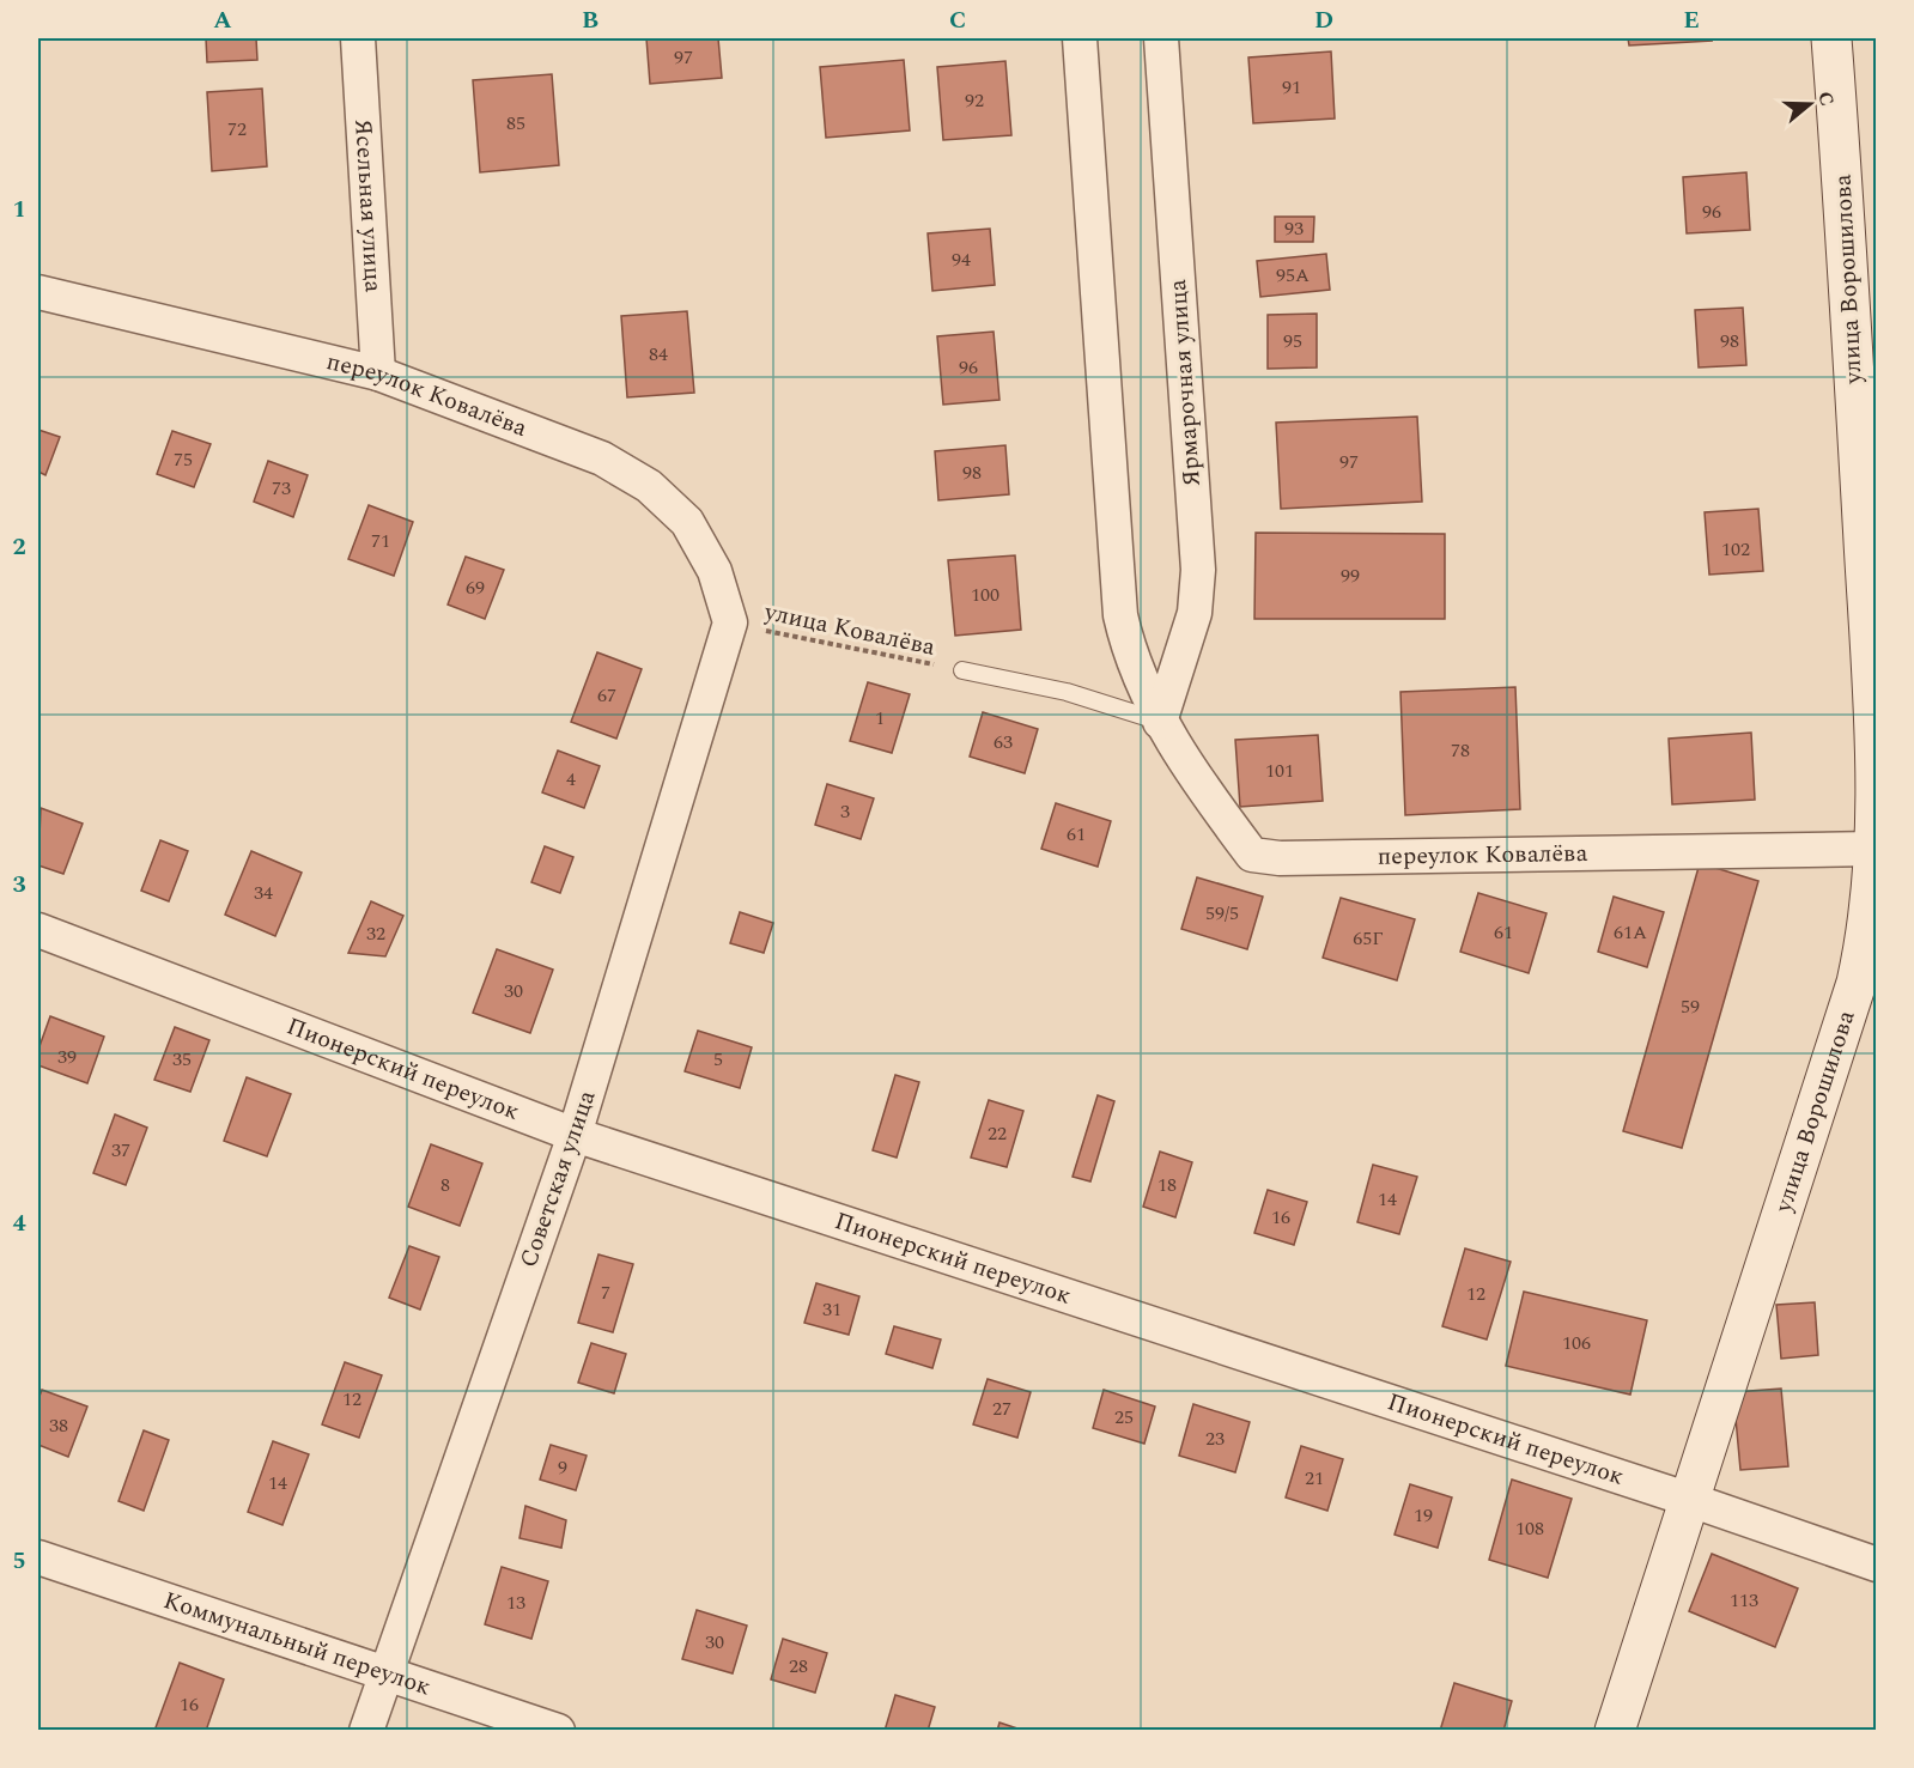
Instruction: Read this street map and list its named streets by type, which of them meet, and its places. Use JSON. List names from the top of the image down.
{
  "streets": {
    "main road": ["улица Ворошилова"],
    "street": [
      "Ясельная улица",
      "Ярмарочная улица",
      "переулок Ковалёва",
      "Пионерский переулок",
      "Советская улица",
      "Коммунальный переулок"
    ],
    "path": ["улица Ковалёва"]
  },
  "crossings": [
    ["Ясельная улица", "переулок Ковалёва"],
    ["улица Ворошилова", "переулок Ковалёва"],
    ["улица Ворошилова", "Пионерский переулок"],
    ["Ярмарочная улица", "переулок Ковалёва"],
    ["переулок Ковалёва", "улица Ковалёва"],
    ["переулок Ковалёва", "Советская улица"],
    ["улица Ковалёва", "Советская улица"],
    ["Пионерский переулок", "Советская улица"],
    ["Советская улица", "Коммунальный переулок"]
  ],
  "house_numbers": [
    "97",
    "91",
    "92",
    "85",
    "72",
    "96",
    "93",
    "94",
    "95А",
    "95",
    "98",
    "84",
    "96",
    "75",
    "97",
    "98",
    "73",
    "71",
    "102",
    "99",
    "69",
    "100",
    "67",
    "1",
    "63",
    "78",
    "101",
    "4",
    "3",
    "61",
    "34",
    "59/5",
    "61",
    "61А",
    "32",
    "65Г",
    "30",
    "59",
    "39",
    "35",
    "5",
    "22",
    "37",
    "8",
    "18",
    "14",
    "16",
    "7",
    "12",
    "31",
    "106",
    "12",
    "27",
    "25",
    "38",
    "23",
    "9",
    "21",
    "14",
    "19",
    "108",
    "113",
    "13",
    "30",
    "28",
    "16"
  ],
  "north": "right",
  "grid": {
    "columns": [
      "A",
      "B",
      "C",
      "D",
      "E"
    ],
    "rows": [
      "1",
      "2",
      "3",
      "4",
      "5"
    ]
  }
}
